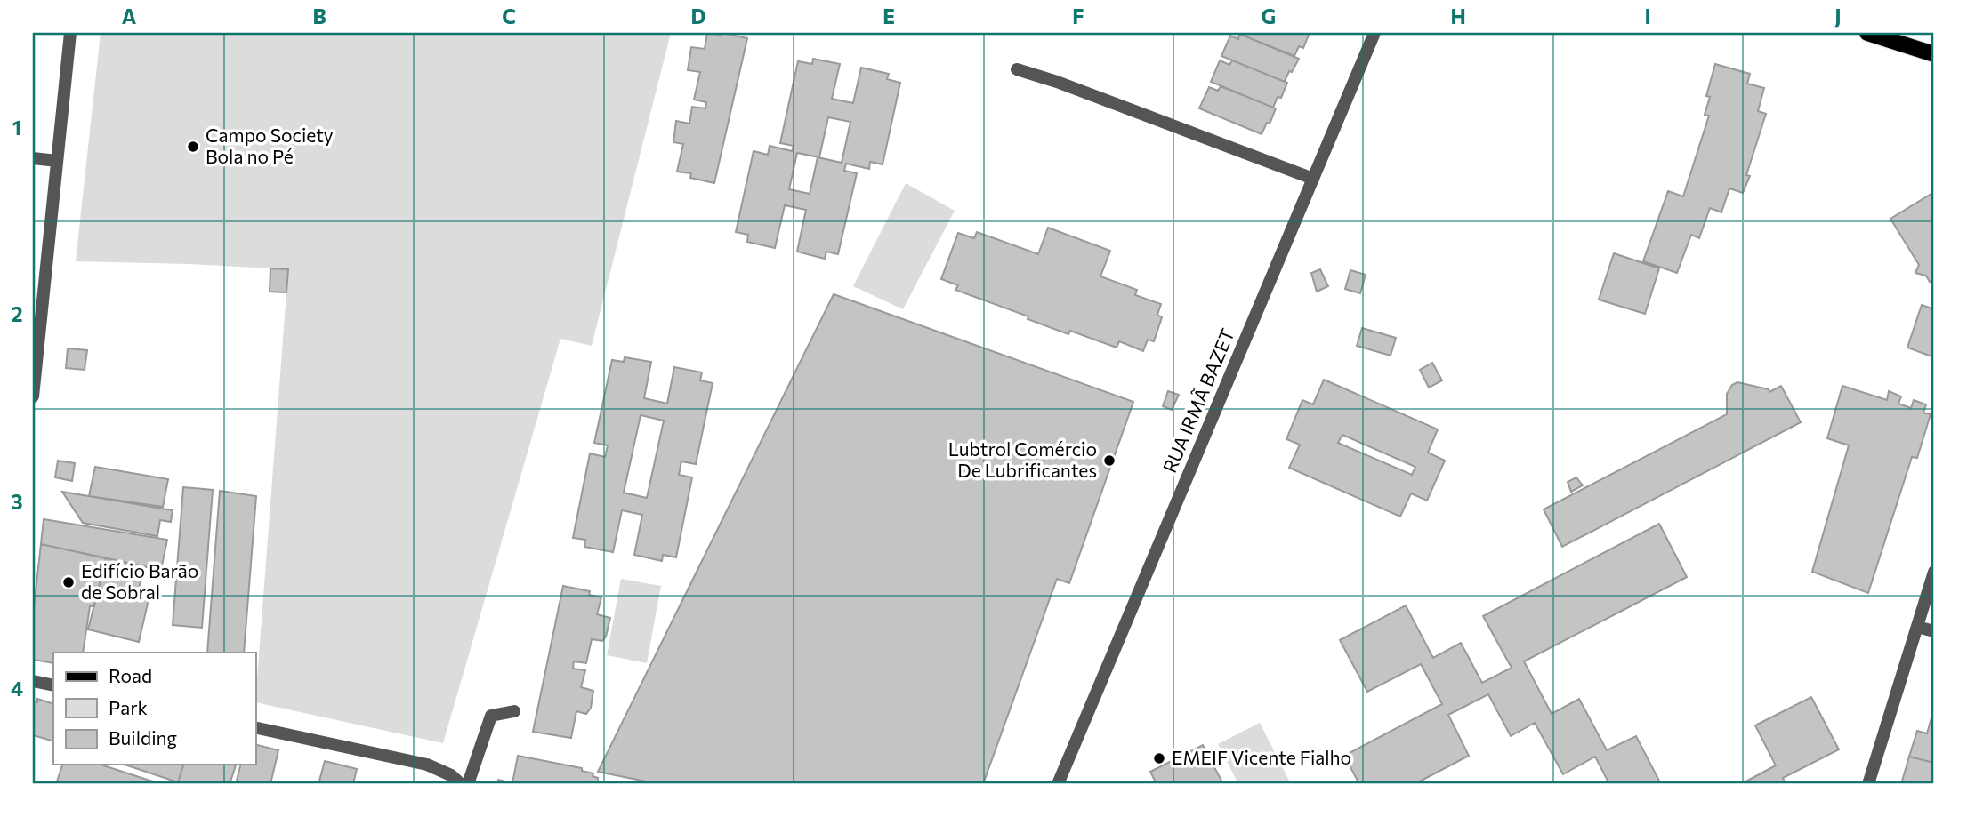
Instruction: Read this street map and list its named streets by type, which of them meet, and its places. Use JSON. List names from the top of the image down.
{
  "streets": {
    "street": ["RUA IRMÃ BAZET"]
  },
  "places": [
    "Campo Society Bola no Pé",
    "Lubtrol Comércio De Lubrificantes",
    "Edifício Barão de Sobral",
    "EMEIF Vicente Fialho"
  ],
  "legend": ["Road", "Park", "Building"],
  "grid": {
    "columns": [
      "A",
      "B",
      "C",
      "D",
      "E",
      "F",
      "G",
      "H",
      "I",
      "J"
    ],
    "rows": [
      "1",
      "2",
      "3",
      "4"
    ]
  }
}
